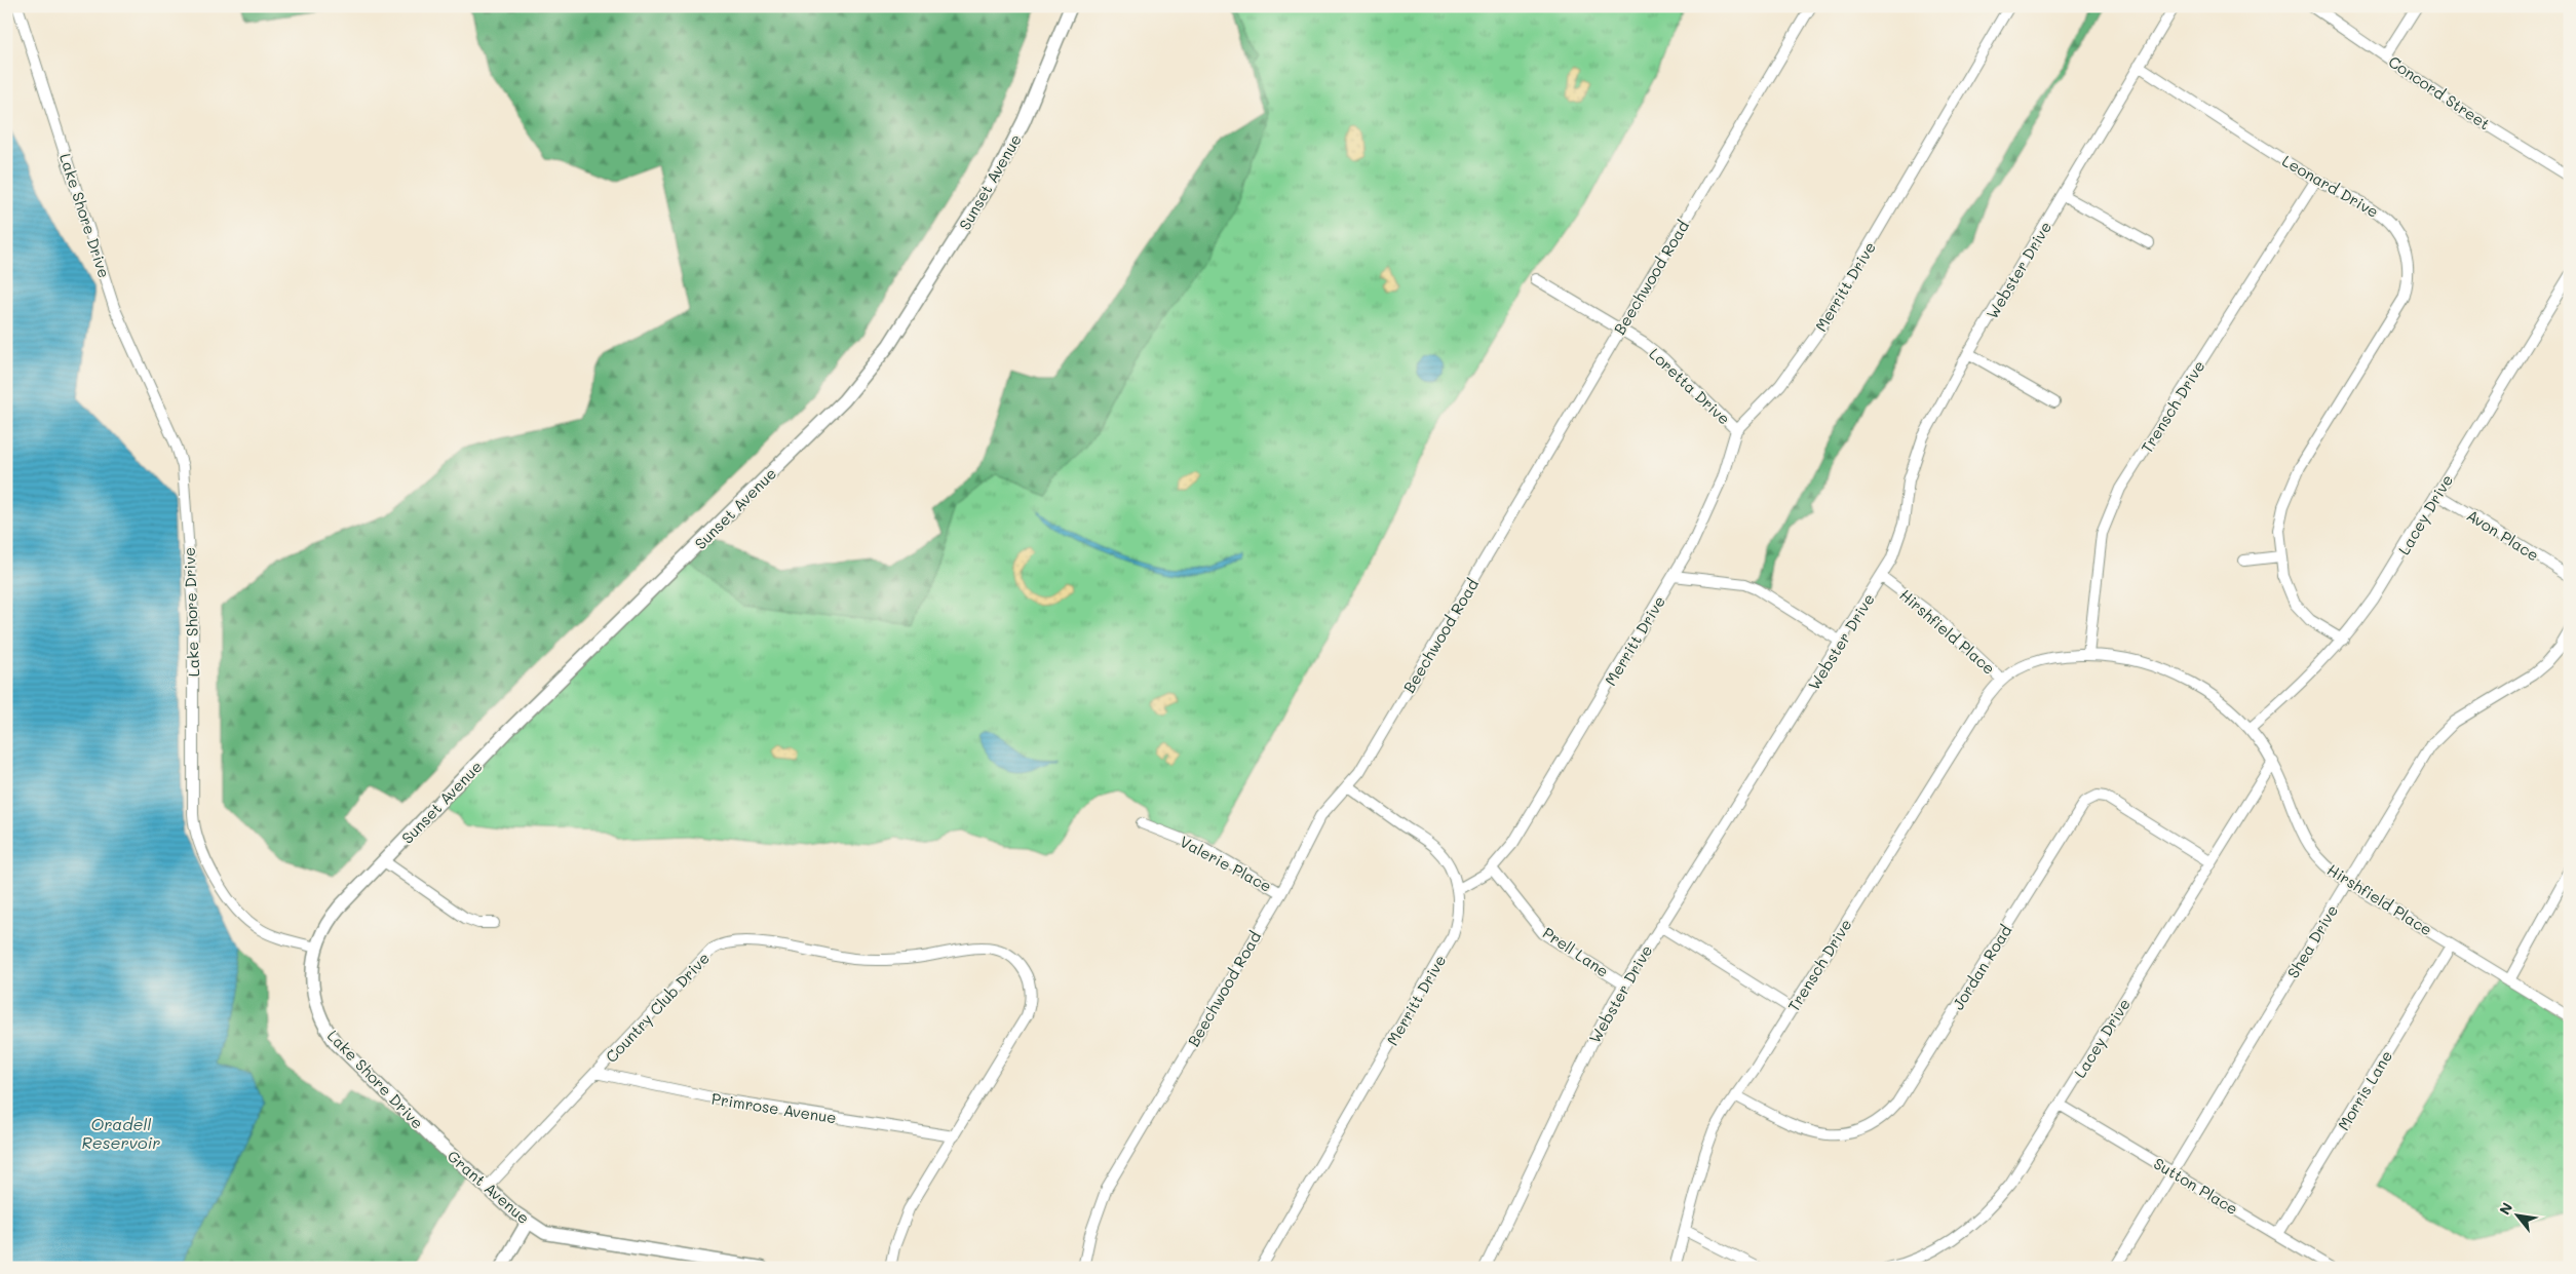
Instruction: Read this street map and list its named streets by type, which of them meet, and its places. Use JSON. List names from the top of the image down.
{
  "streets": {
    "street": [
      "Concord Street",
      "Sunset Avenue",
      "Leonard Drive",
      "Lake Shore Drive",
      "Webster Drive",
      "Beechwood Road",
      "Merritt Drive",
      "Loretta Drive",
      "Trensch Drive",
      "Lacey Drive",
      "Avon Place",
      "Hirshfield Place",
      "Valerie Place",
      "Shea Drive",
      "Prell Lane",
      "Jordan Road",
      "Country Club Drive",
      "Morris Lane",
      "Primrose Avenue",
      "Sutton Place",
      "Grant Avenue"
    ]
  },
  "crossings": [
    ["Sunset Avenue", "Lake Shore Drive"],
    ["Leonard Drive", "Webster Drive"],
    ["Leonard Drive", "Trensch Drive"],
    ["Leonard Drive", "Lacey Drive"],
    ["Lake Shore Drive", "Grant Avenue"],
    ["Webster Drive", "Hirshfield Place"],
    ["Webster Drive", "Prell Lane"],
    ["Beechwood Road", "Loretta Drive"],
    ["Beechwood Road", "Valerie Place"],
    ["Merritt Drive", "Loretta Drive"],
    ["Merritt Drive", "Prell Lane"],
    ["Trensch Drive", "Hirshfield Place"],
    ["Trensch Drive", "Jordan Road"],
    ["Lacey Drive", "Avon Place"],
    ["Lacey Drive", "Hirshfield Place"],
    ["Lacey Drive", "Jordan Road"],
    ["Lacey Drive", "Sutton Place"],
    ["Hirshfield Place", "Shea Drive"],
    ["Hirshfield Place", "Morris Lane"],
    ["Shea Drive", "Sutton Place"],
    ["Country Club Drive", "Primrose Avenue"],
    ["Country Club Drive", "Grant Avenue"],
    ["Morris Lane", "Sutton Place"]
  ],
  "water": ["Oradell Reservoir"],
  "north": "top left"
}
